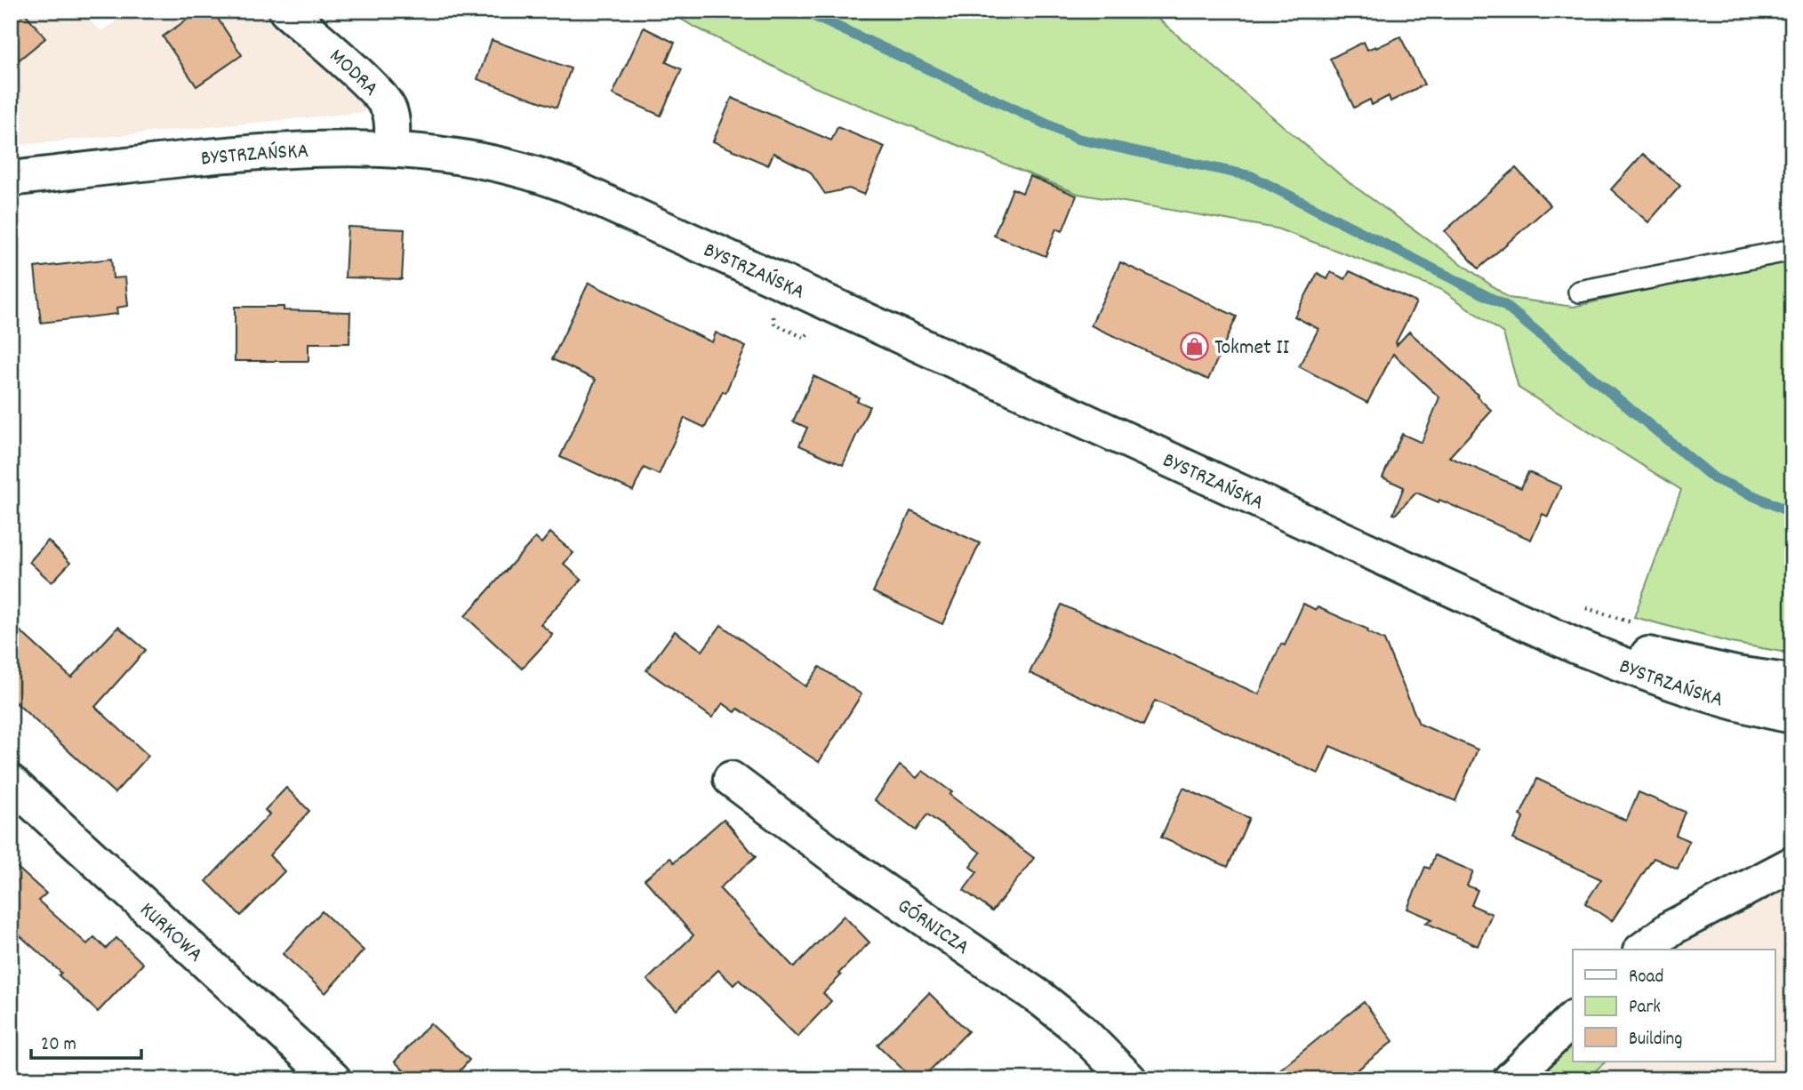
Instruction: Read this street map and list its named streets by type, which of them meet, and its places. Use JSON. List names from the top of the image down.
{
  "streets": {
    "main road": [
      "MODRA",
      "BYSTRZAŃSKA",
      "GÓRNICZA",
      "KURKOWA"
    ]
  },
  "crossings": [
    ["MODRA", "BYSTRZAŃSKA"]
  ],
  "places": {
    "shop": ["Tokmet II"]
  },
  "legend": ["Road", "Park", "Building"],
  "scale_bar": "20 m"
}
